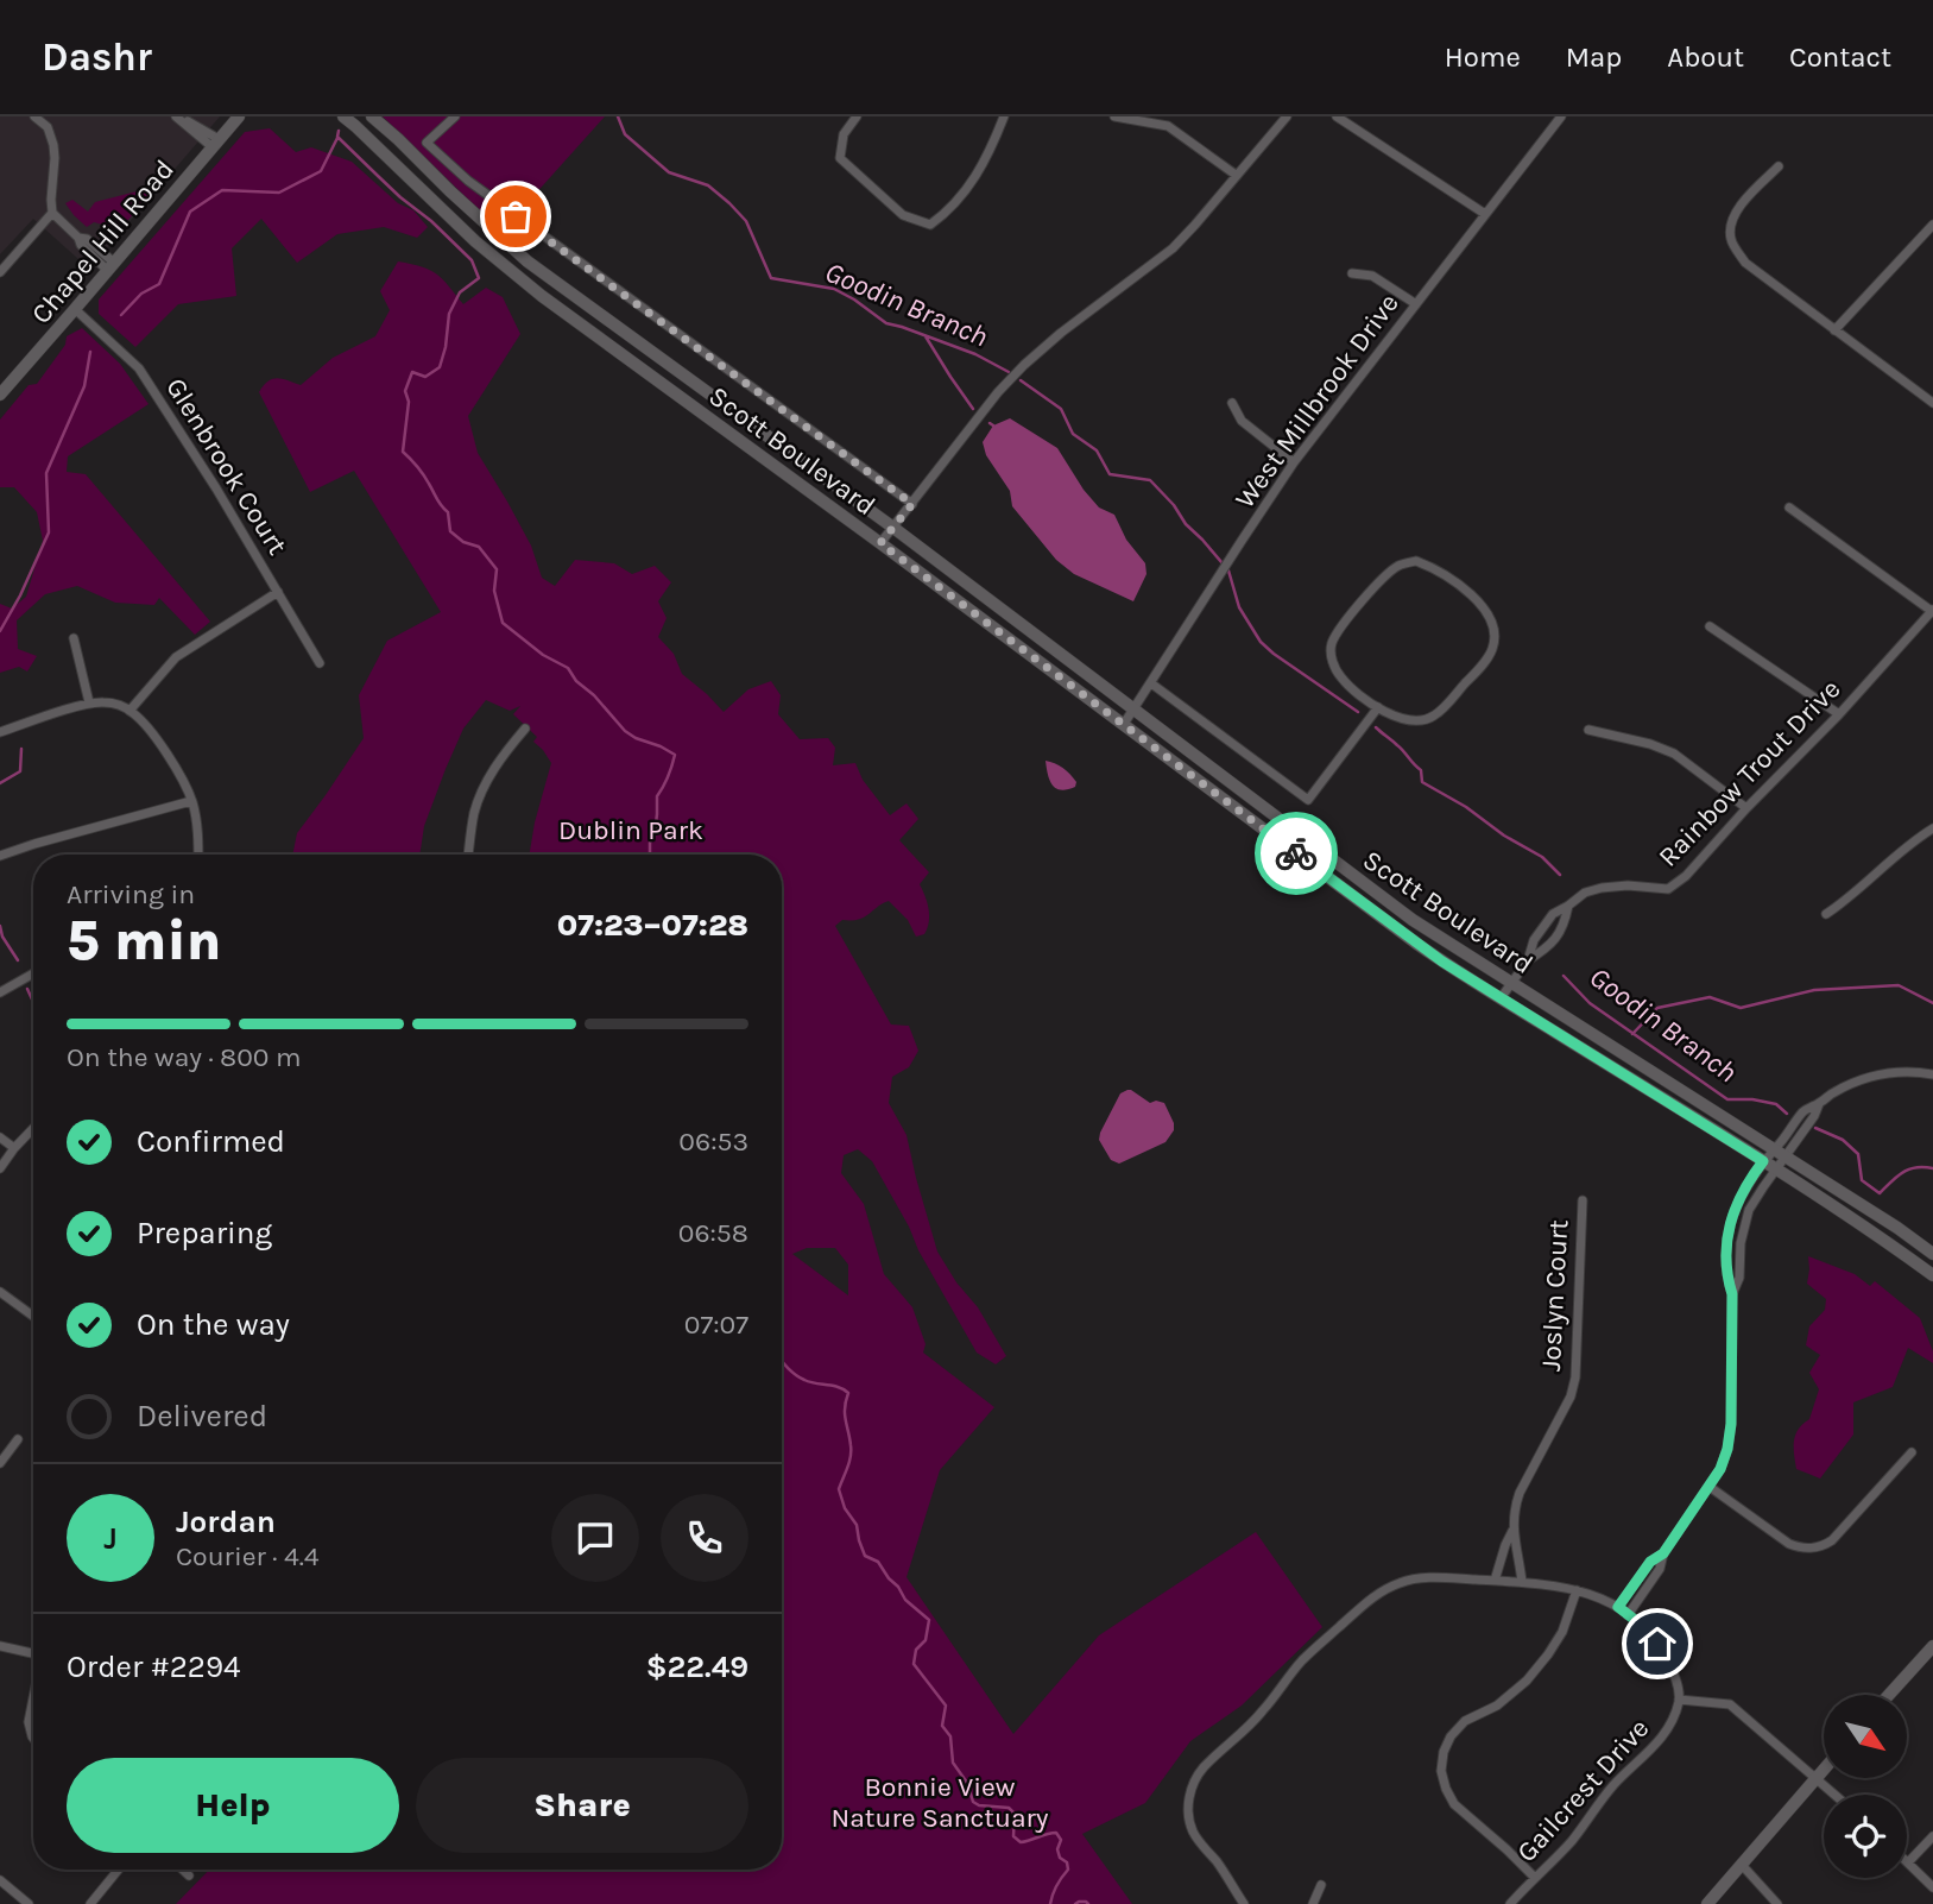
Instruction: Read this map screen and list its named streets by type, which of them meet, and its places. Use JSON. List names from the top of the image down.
{
  "streets": {
    "main road": ["Chapel Hill Road", "Scott Boulevard"],
    "street": [
      "West Millbrook Drive",
      "Glenbrook Court",
      "Rainbow Trout Drive",
      "Joslyn Court",
      "Gailcrest Drive"
    ]
  },
  "crossings": [
    ["Chapel Hill Road", "Glenbrook Court"],
    ["West Millbrook Drive", "Scott Boulevard"],
    ["Scott Boulevard", "Rainbow Trout Drive"]
  ],
  "water": ["Goodin Branch"],
  "parks": ["Dublin Park", "Bonnie View Nature Sanctuary"],
  "north": "bottom right",
  "page": {
    "header": "Dashr",
    "nav": [
      "Home",
      "Map",
      "About",
      "Contact"
    ],
    "heading": ["5 min", "Arriving in", "07:23–07:28"],
    "panel": [
      "Jordan",
      "Courier · 4.4",
      "Order #2294",
      "$22.49"
    ],
    "bar": "On the way · 800 m",
    "list": [
      ["Confirmed", "06:53"],
      ["Preparing", "06:58"],
      ["On the way", "07:07"],
      "Delivered"
    ],
    "round": "J",
    "buttons": ["Help", "Share"]
  }
}
